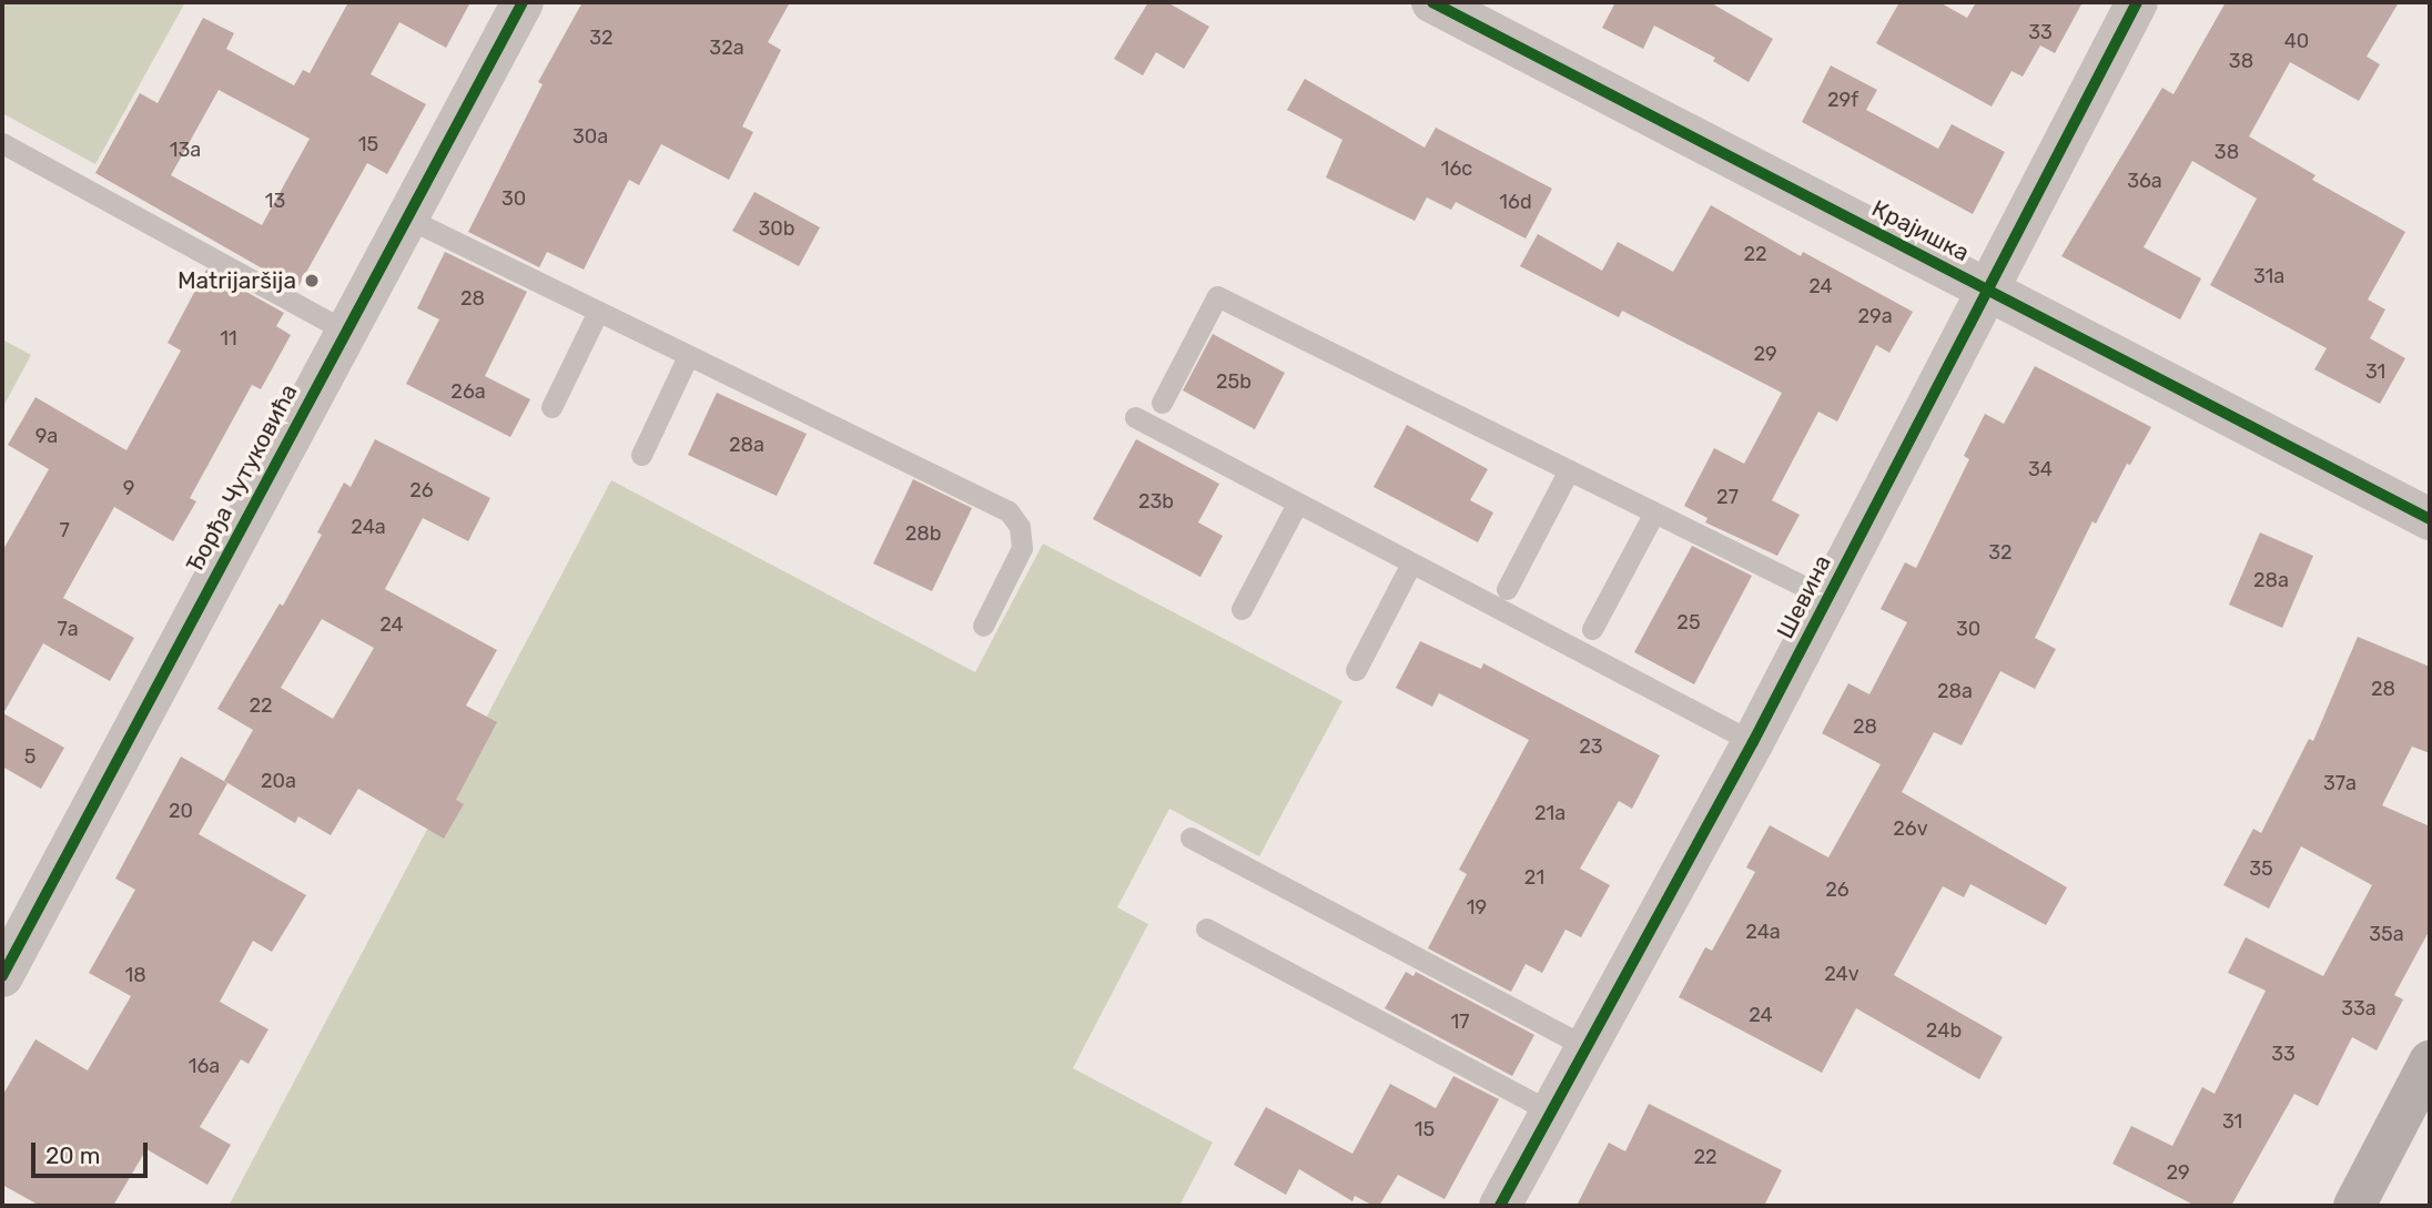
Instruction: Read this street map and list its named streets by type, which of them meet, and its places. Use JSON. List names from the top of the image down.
{
  "streets": {
    "street": ["Крајишка", "Ђорђа Чутуковића", "Шевина"]
  },
  "crossings": [
    ["Крајишка", "Шевина"]
  ],
  "places": ["Matrijaršija"],
  "house_numbers": [
    "33",
    "32",
    "40",
    "32a",
    "38",
    "29f",
    "30a",
    "15",
    "13a",
    "38",
    "16c",
    "36a",
    "30",
    "13",
    "16d",
    "30b",
    "22",
    "31a",
    "24",
    "28",
    "29a",
    "11",
    "29",
    "31",
    "25b",
    "26a",
    "9a",
    "28a",
    "34",
    "9",
    "26",
    "27",
    "23b",
    "24a",
    "7",
    "28b",
    "32",
    "28a",
    "25",
    "24",
    "7a",
    "30",
    "28",
    "28a",
    "22",
    "28",
    "23",
    "5",
    "20a",
    "37a",
    "20",
    "21a",
    "26v",
    "35",
    "21",
    "26",
    "19",
    "24a",
    "35a",
    "24v",
    "18",
    "33a",
    "24",
    "17",
    "24b",
    "33",
    "16a",
    "31",
    "15",
    "22",
    "29"
  ],
  "scale_bar": "20 m"
}
